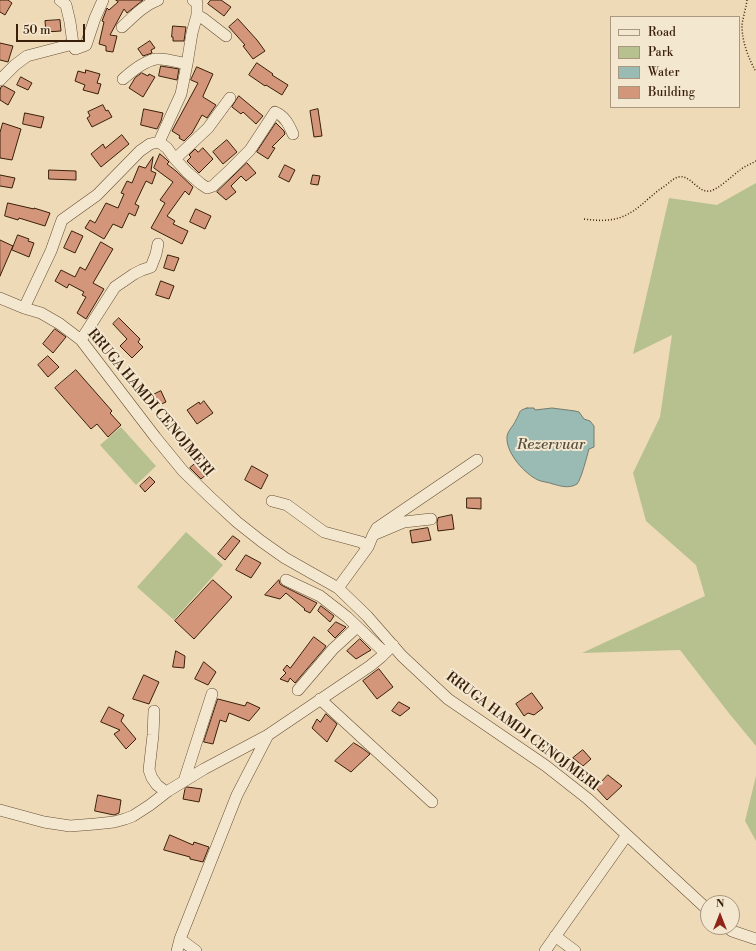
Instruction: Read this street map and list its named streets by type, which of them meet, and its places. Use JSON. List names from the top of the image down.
{
  "streets": {
    "street": ["RRUGA HAMDI CENOJMERI"]
  },
  "water": ["Rezervuar"],
  "legend": [
    "Road",
    "Park",
    "Water",
    "Building"
  ],
  "scale_bar": "50 m",
  "north": "top"
}
